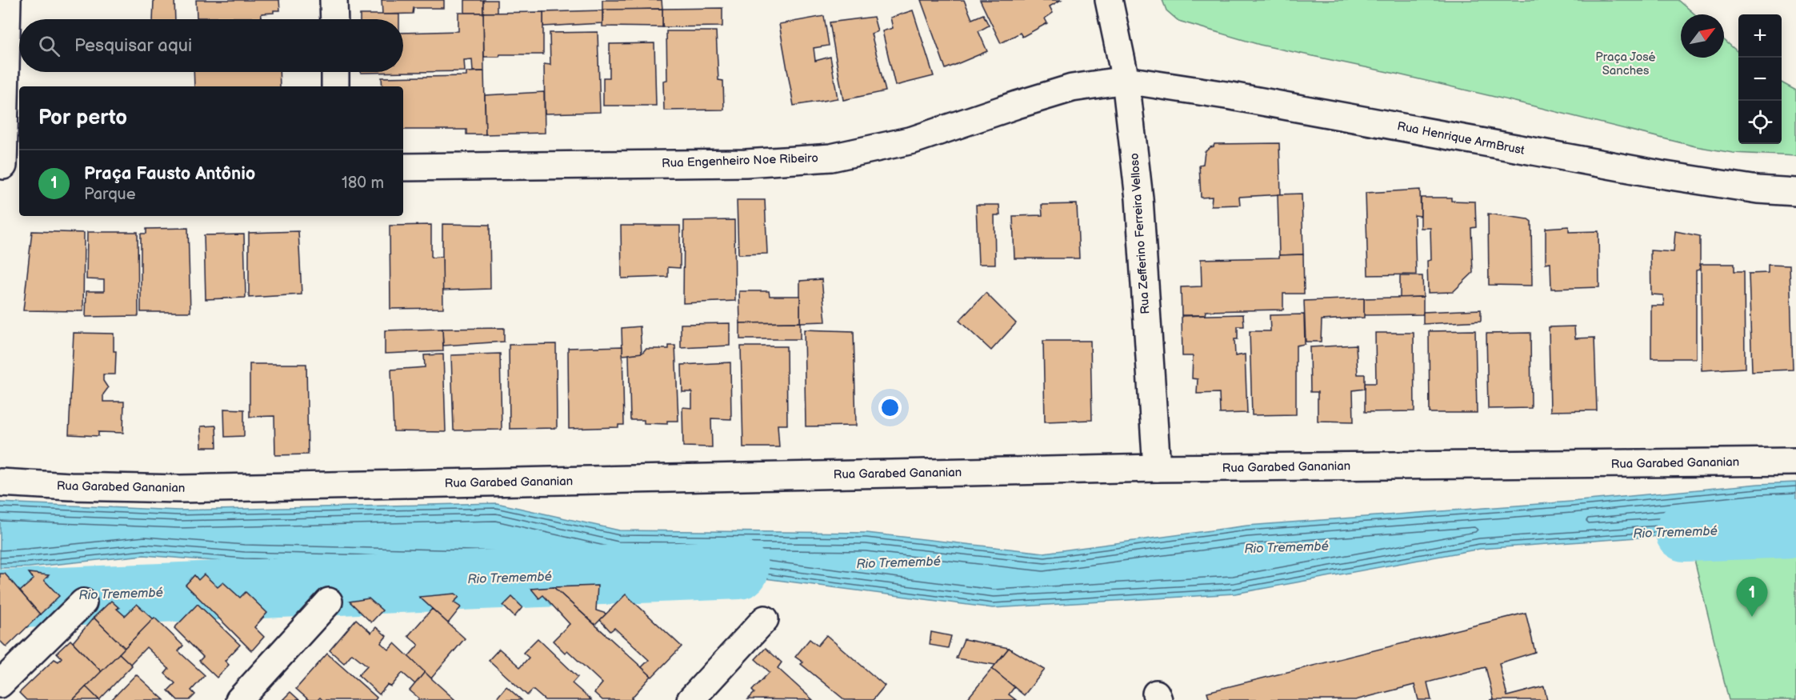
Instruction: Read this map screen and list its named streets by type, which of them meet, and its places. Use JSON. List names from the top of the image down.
{
  "streets": {
    "street": [
      "Rua Henrique ArmBrust",
      "Rua Engenheiro Noe Ribeiro",
      "Rua Zefferino Ferreira Velloso",
      "Rua Garabed Gananian"
    ]
  },
  "crossings": [
    ["Rua Henrique ArmBrust", "Rua Engenheiro Noe Ribeiro"],
    ["Rua Henrique ArmBrust", "Rua Zefferino Ferreira Velloso"],
    ["Rua Engenheiro Noe Ribeiro", "Rua Zefferino Ferreira Velloso"],
    ["Rua Zefferino Ferreira Velloso", "Rua Garabed Gananian"]
  ],
  "water": ["Rio Tremembé"],
  "parks": ["Praça José Sanches"],
  "north": "top right",
  "page": {
    "map_buttons": ["+", "−"],
    "search": "Pesquisar aqui",
    "heading": "Por perto",
    "list": [
      {
        "mark": "1",
        "name": "Praça Fausto Antônio",
        "note": "Parque",
        "value": "180 m"
      }
    ],
    "pins": "1"
  }
}
